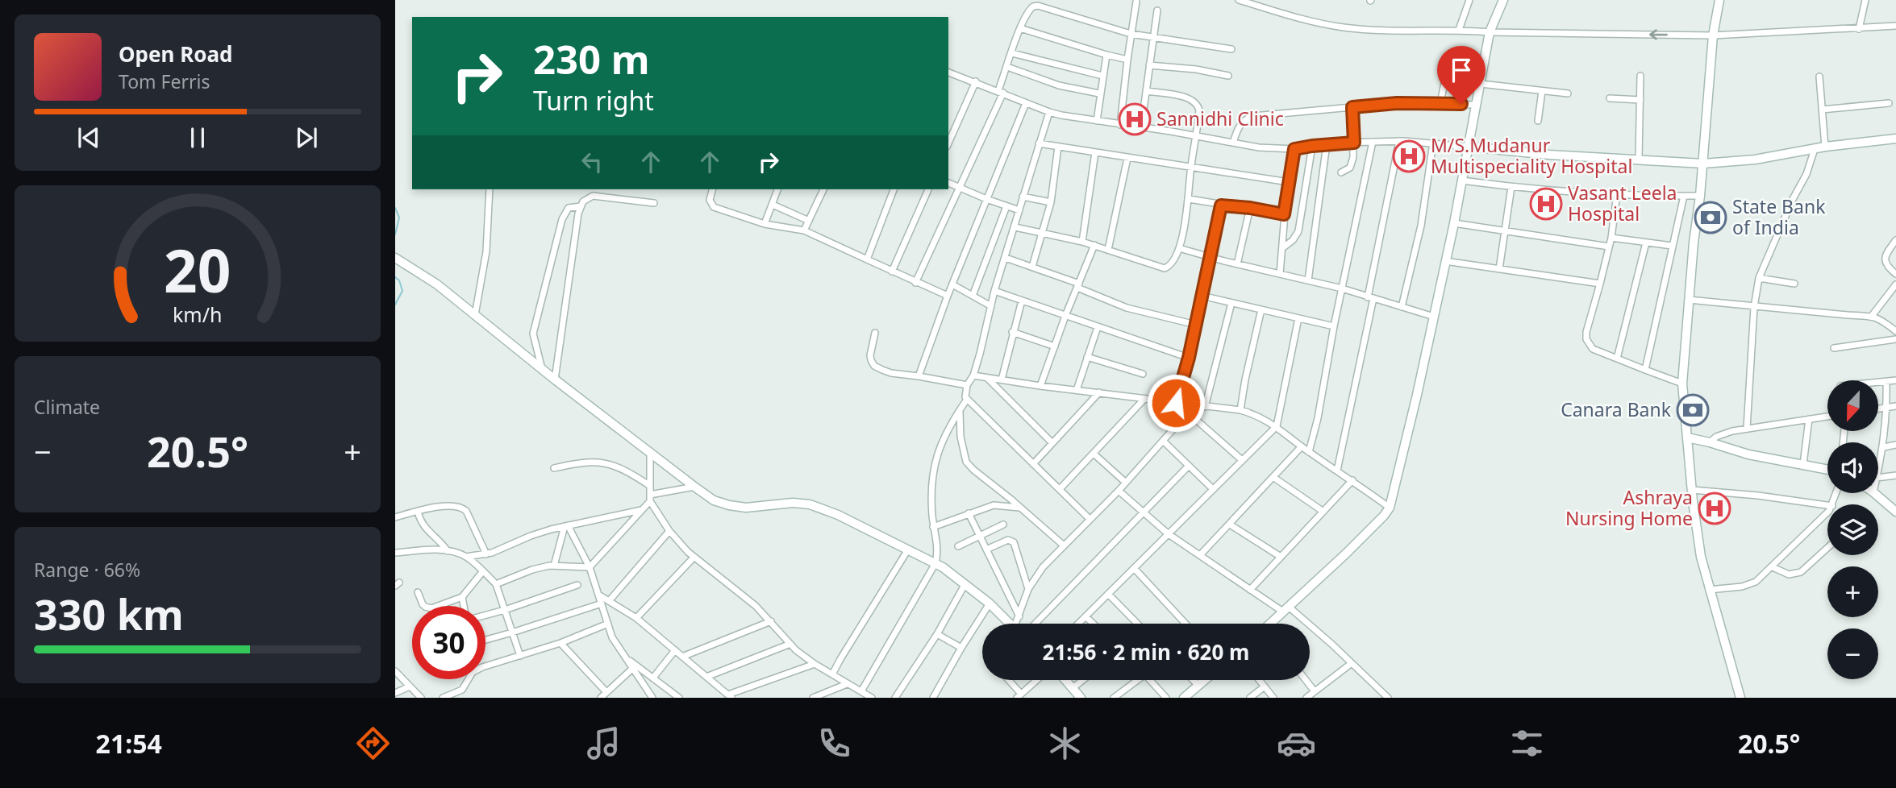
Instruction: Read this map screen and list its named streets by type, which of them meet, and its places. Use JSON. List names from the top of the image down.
{
  "places": {
    "hospital": [
      "Sannidhi Clinic",
      "M/S.Mudanur Multispeciality Hospital",
      "Vasant Leela Hospital",
      "Ashraya Nursing Home"
    ],
    "bank": ["State Bank of India", "Canara Bank"]
  },
  "north": "bottom",
  "page": {
    "turn": ["230 m", "Turn right"],
    "song": ["Open Road", "Tom Ferris"],
    "tile": [
      "Climate",
      ["Range · 66%", "330 km"]
    ],
    "map_buttons": ["+", "−"],
    "heat": ["−", "20.5°", "+"],
    "limit": "30",
    "trip": "21:56 · 2 min · 620 m",
    "tabs": ["21:54", "20.5°"],
    "gauge": ["20", "km/h"]
  }
}
